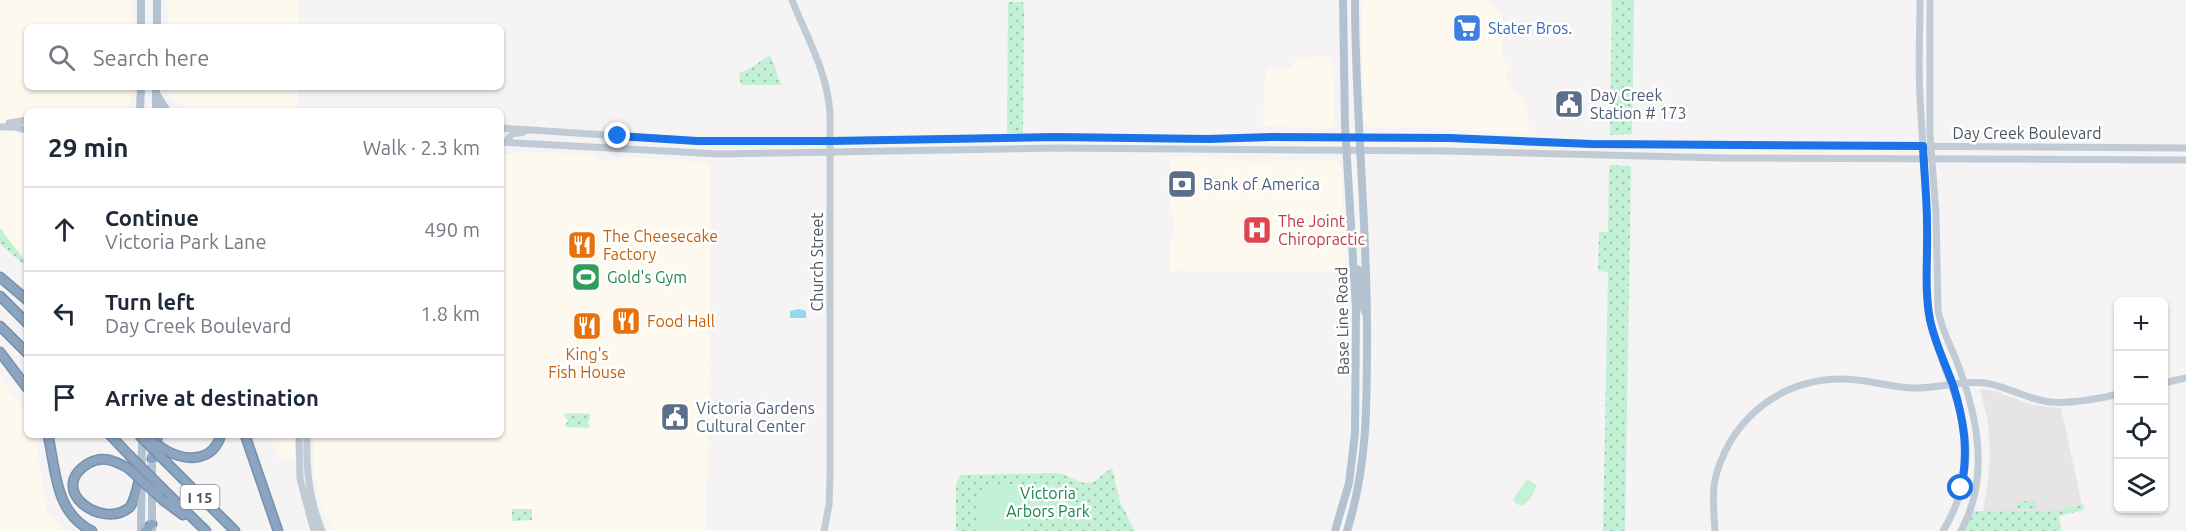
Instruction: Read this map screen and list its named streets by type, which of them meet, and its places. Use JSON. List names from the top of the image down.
{
  "streets": {
    "highway": ["I 15"],
    "main road": ["Day Creek Boulevard", "Church Street", "Base Line Road"]
  },
  "crossings": [
    ["Day Creek Boulevard", "Church Street"],
    ["Day Creek Boulevard", "Base Line Road"]
  ],
  "parks": ["Victoria Arbors Park"],
  "places": {
    "supermarket": ["Stater Bros."],
    "public building": ["Day Creek Station # 173", "Victoria Gardens Cultural Center"],
    "bank": ["Bank of America"],
    "hospital": ["The Joint Chiropractic"],
    "restaurant": ["The Cheesecake Factory", "Food Hall", "King's Fish House"],
    "sports": ["Gold's Gym"]
  },
  "page": {
    "search": "Search here",
    "heading": ["29 min", "Walk · 2.3 km"],
    "list": [
      ["Continue", "Victoria Park Lane", "490 m"],
      ["Turn left", "Day Creek Boulevard", "1.8 km"],
      "Arrive at destination"
    ],
    "map_buttons": ["+", "−"]
  }
}
